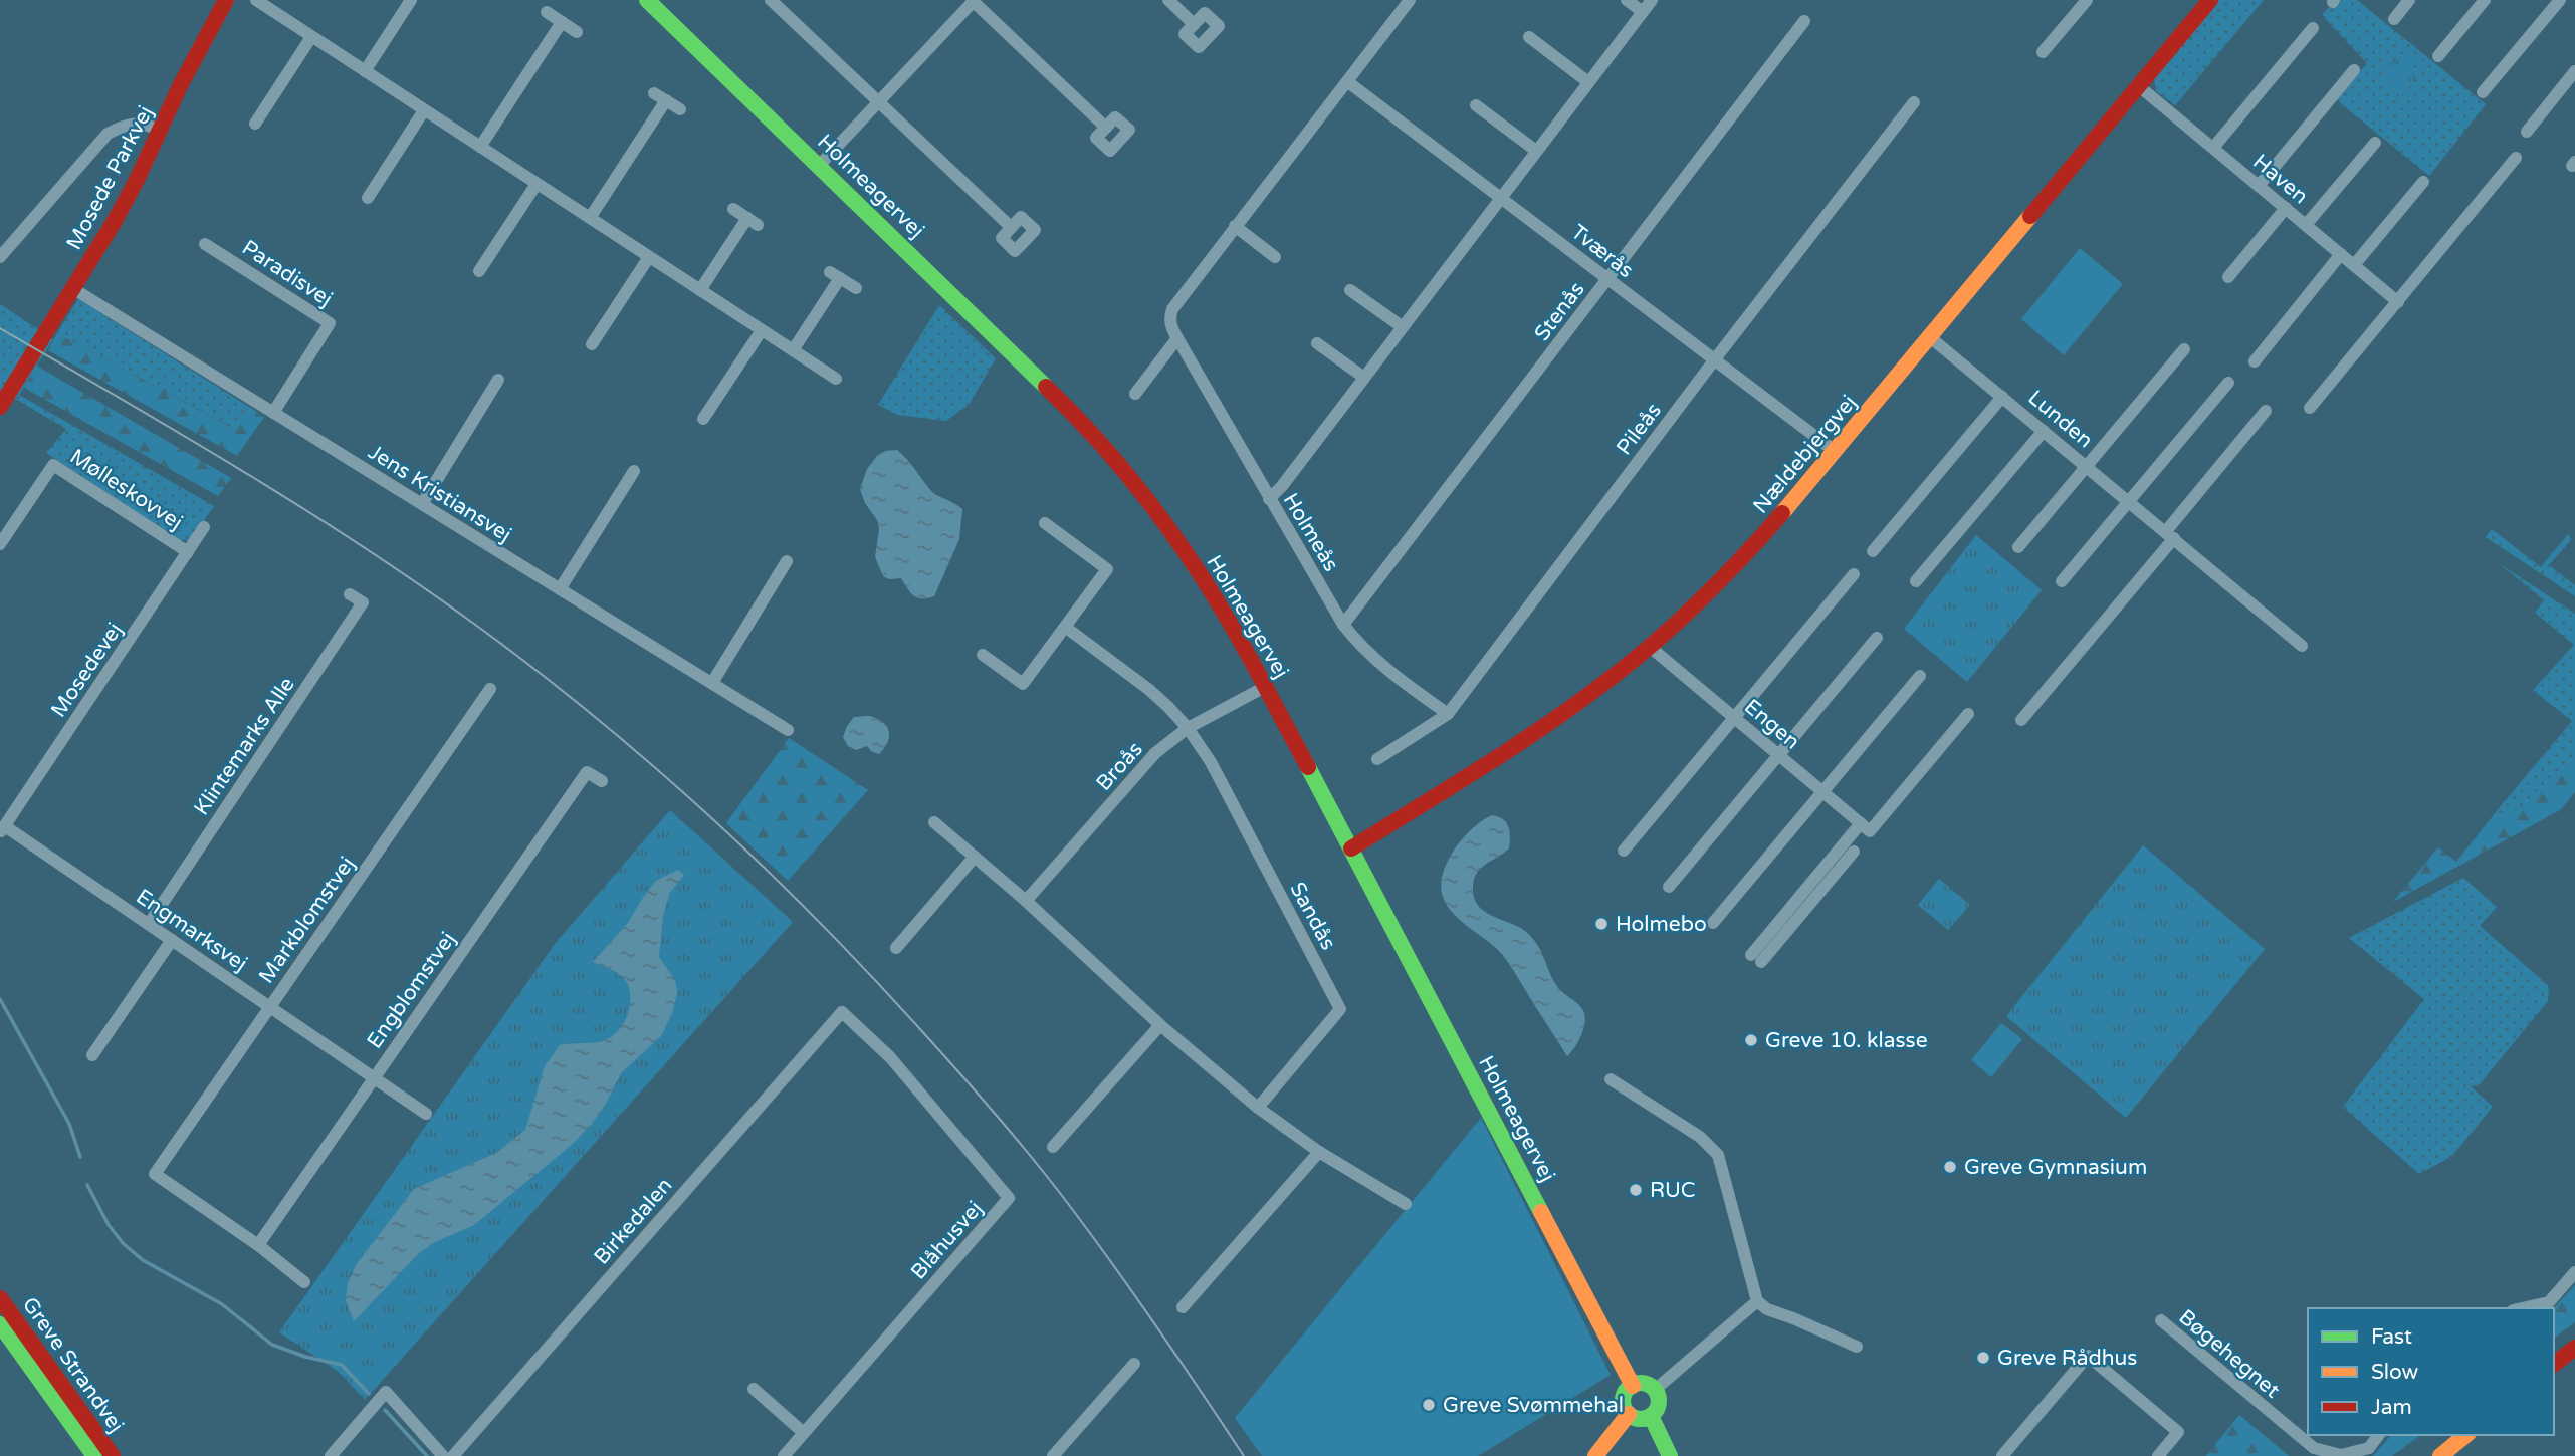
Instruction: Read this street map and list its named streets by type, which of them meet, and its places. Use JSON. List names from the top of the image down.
{
  "streets": {
    "street": [
      "Mosede Parkvej",
      "Haven",
      "Holmeagervej",
      "Tværås",
      "Paradisvej",
      "Stenås",
      "Lunden",
      "Pileås",
      "Nældebjergvej",
      "Mølleskovvej",
      "Jens Kristiansvej",
      "Holmeås",
      "Mosedevej",
      "Engen",
      "Klintemarks Alle",
      "Broås",
      "Sandås",
      "Markblomstvej",
      "Engmarksvej",
      "Engblomstvej",
      "Birkedalen",
      "Blåhusvej",
      "Bøgehegnet",
      "Greve Strandvej"
    ]
  },
  "crossings": [
    ["Mosede Parkvej", "Jens Kristiansvej"],
    ["Haven", "Nældebjergvej"],
    ["Holmeagervej", "Nældebjergvej"],
    ["Holmeagervej", "Broås"],
    ["Tværås", "Stenås"],
    ["Tværås", "Pileås"],
    ["Tværås", "Nældebjergvej"],
    ["Tværås", "Holmeås"],
    ["Paradisvej", "Jens Kristiansvej"],
    ["Stenås", "Holmeås"],
    ["Lunden", "Nældebjergvej"],
    ["Pileås", "Holmeås"],
    ["Nældebjergvej", "Engen"],
    ["Mølleskovvej", "Mosedevej"],
    ["Mosedevej", "Engmarksvej"],
    ["Klintemarks Alle", "Engmarksvej"],
    ["Broås", "Sandås"],
    ["Markblomstvej", "Engmarksvej"],
    ["Markblomstvej", "Engblomstvej"],
    ["Engmarksvej", "Engblomstvej"],
    ["Birkedalen", "Blåhusvej"]
  ],
  "places": [
    "Holmebo",
    "Greve 10. klasse",
    "Greve Gymnasium",
    "RUC",
    "Greve Rådhus",
    "Greve Svømmehal"
  ],
  "legend": ["Fast", "Slow", "Jam"]
}
